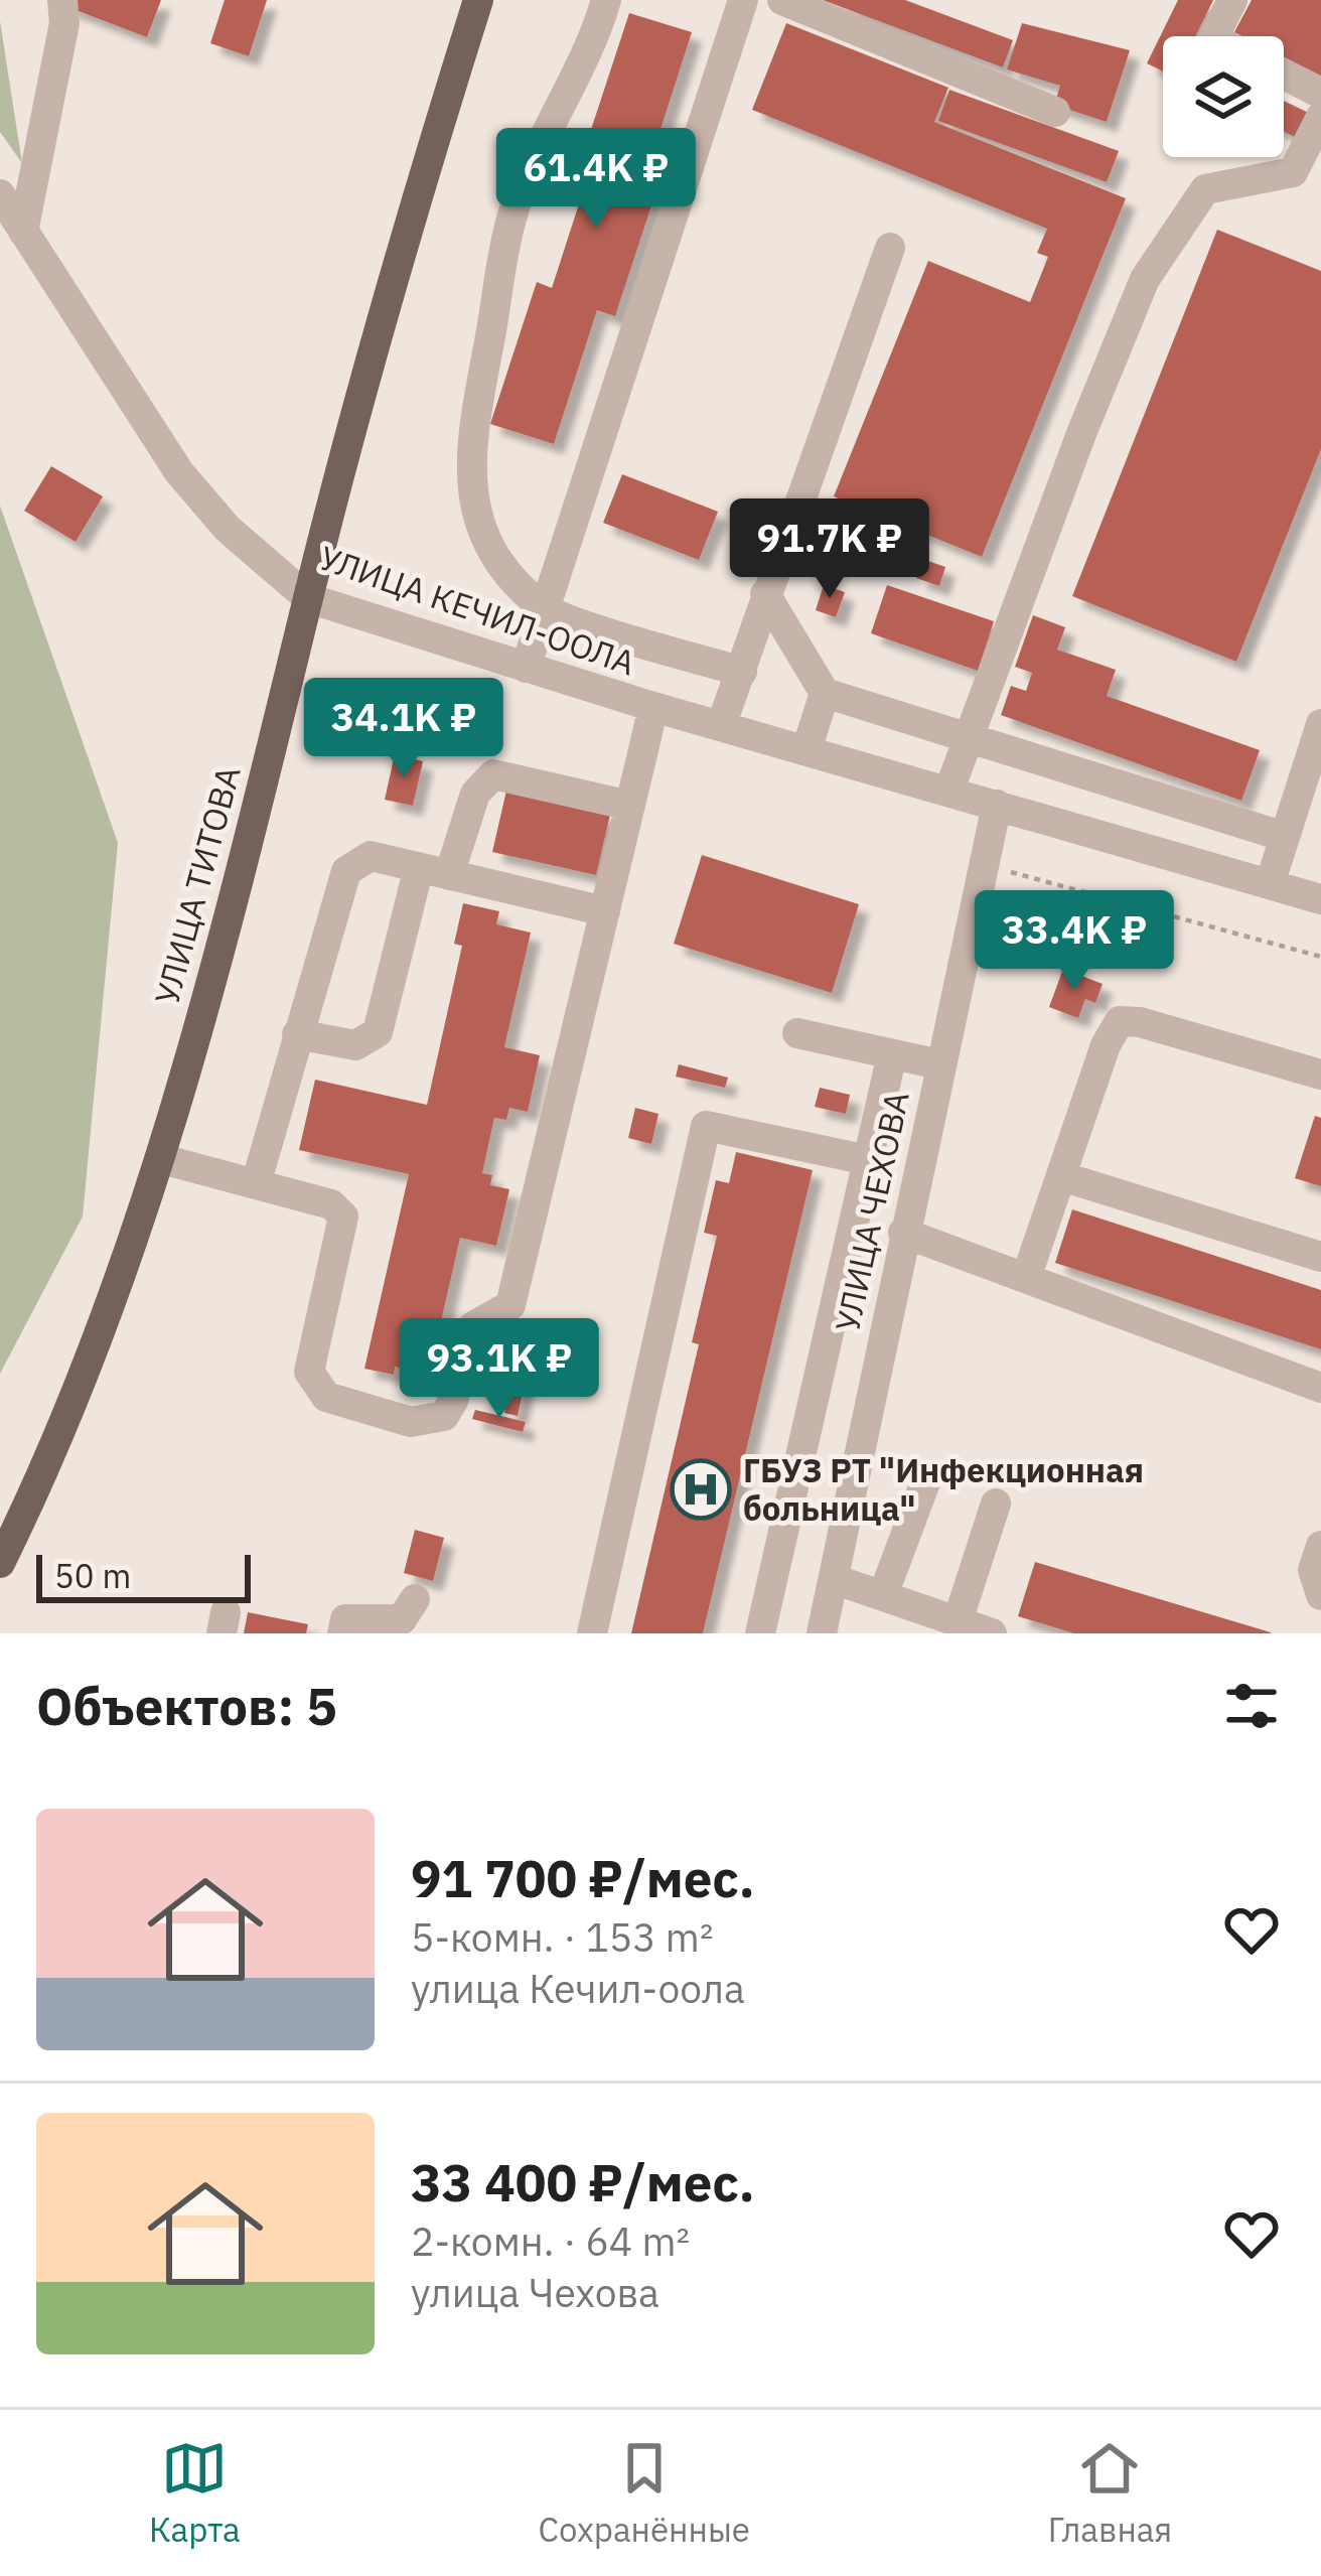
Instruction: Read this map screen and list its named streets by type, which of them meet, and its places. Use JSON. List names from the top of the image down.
{
  "streets": {
    "main road": ["УЛИЦА ТИТОВА"],
    "street": ["УЛИЦА КЕЧИЛ-ООЛА", "УЛИЦА ЧЕХОВА"]
  },
  "crossings": [
    ["УЛИЦА КЕЧИЛ-ООЛА", "УЛИЦА ТИТОВА"],
    ["УЛИЦА КЕЧИЛ-ООЛА", "УЛИЦА ЧЕХОВА"]
  ],
  "places": {
    "hospital": ["ГБУЗ РТ \"Инфекционная больница\""]
  },
  "scale_bar": "50 m",
  "page": {
    "price": [
      "61.4K ₽",
      "91.7K ₽",
      "34.1K ₽",
      "33.4K ₽",
      "93.1K ₽"
    ],
    "scale": "50 m",
    "heading": "Объектов: 5",
    "list": [
      {
        "name": "91 700 ₽/мес.",
        "note": "5-комн. · 153 m² · улица Кечил-оола"
      },
      {
        "name": "33 400 ₽/мес.",
        "note": "2-комн. · 64 m² · улица Чехова"
      }
    ],
    "tabs": ["Карта", "Сохранённые", "Главная"]
  }
}
